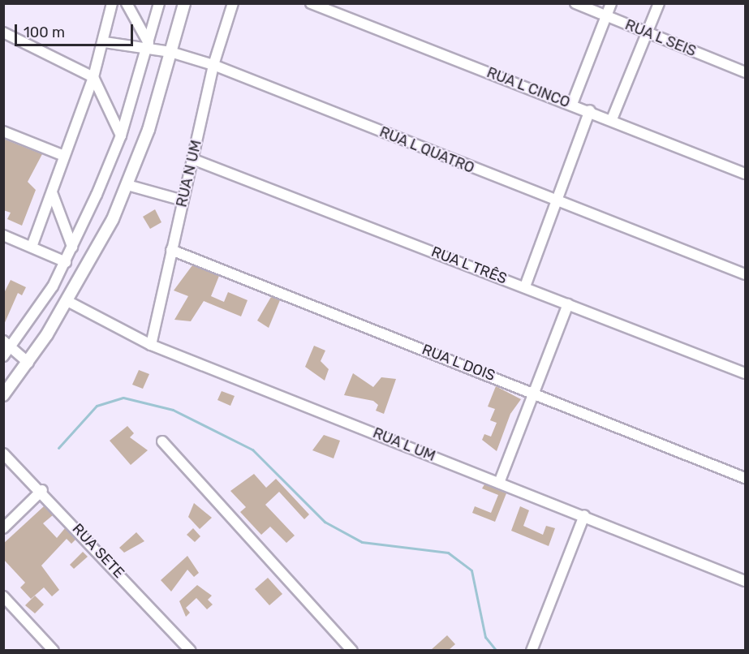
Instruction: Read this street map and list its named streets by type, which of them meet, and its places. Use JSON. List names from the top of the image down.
{
  "streets": {
    "street": [
      "RUA L SEIS",
      "RUA L CINCO",
      "RUA L QUATRO",
      "RUA N UM",
      "RUA L TRÊS",
      "RUA L DOIS",
      "RUA L UM",
      "RUA SETE"
    ]
  },
  "crossings": [
    ["RUA L QUATRO", "RUA N UM"],
    ["RUA N UM", "RUA L TRÊS"],
    ["RUA N UM", "RUA L DOIS"],
    ["RUA N UM", "RUA L UM"]
  ],
  "scale_bar": "100 m"
}
